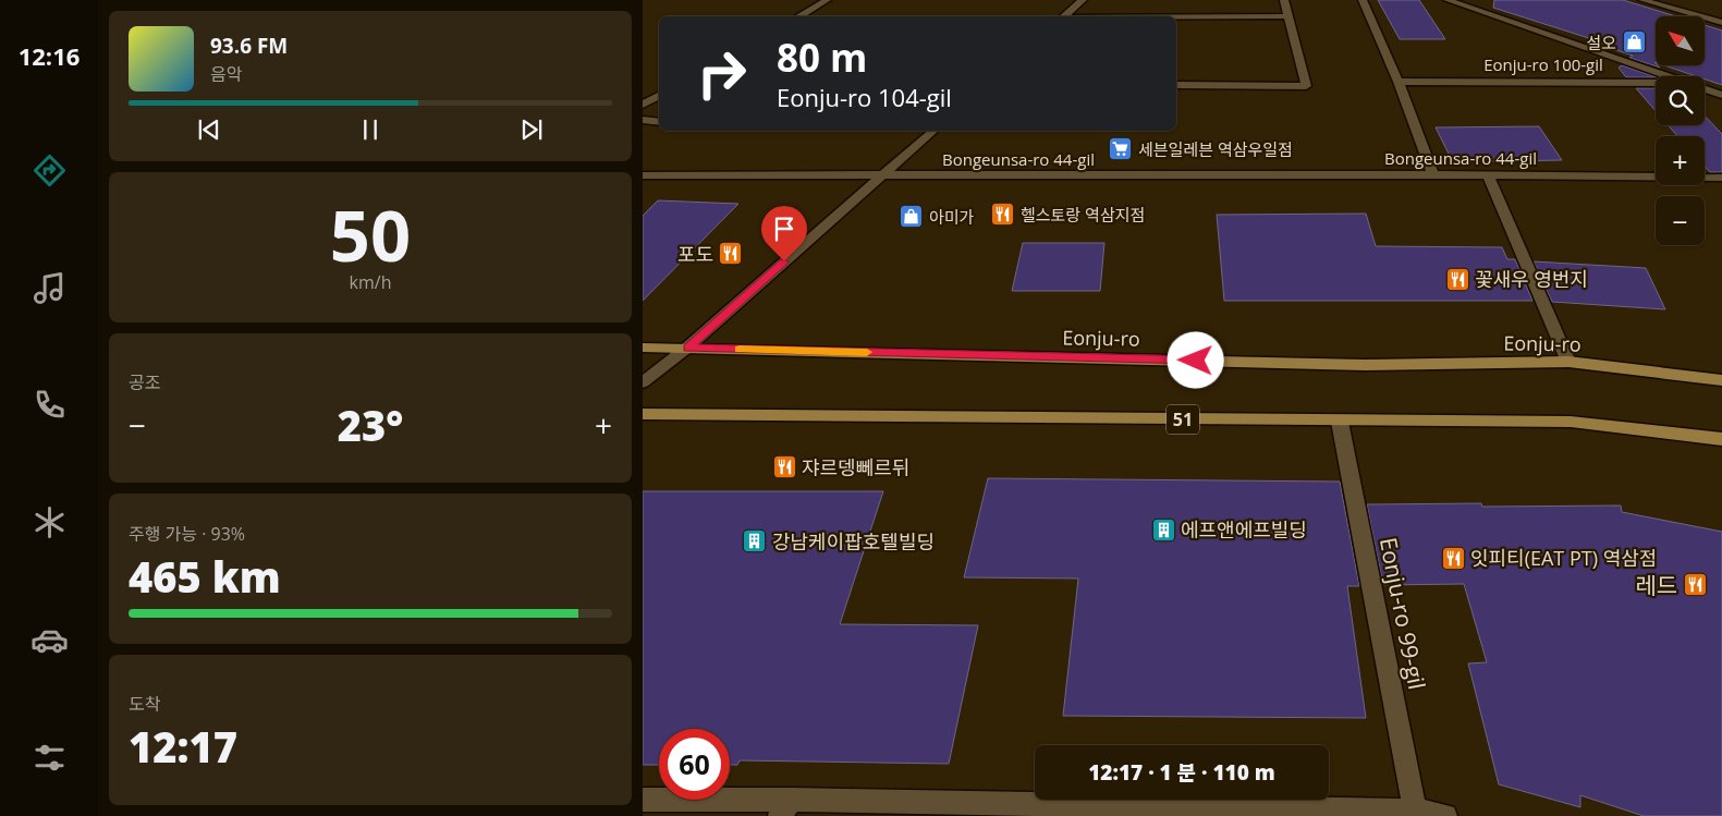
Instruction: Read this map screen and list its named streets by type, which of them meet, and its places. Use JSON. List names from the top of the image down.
{
  "streets": {
    "main road": ["Eonju-ro", "51"],
    "street": ["Eonju-ro 100-gil", "Bongeunsa-ro 44-gil", "Eonju-ro 99-gil"]
  },
  "crossings": [
    ["51", "Eonju-ro 99-gil"]
  ],
  "places": {
    "shop": ["설오", "아미가"],
    "supermarket": ["세븐일레븐 역삼우일점"],
    "restaurant": [
      "헬스토랑 역삼지점",
      "포도",
      "꽃새우 영번지",
      "쟈르뎅뻬르뒤",
      "잇피티(EAT PT) 역삼점",
      "레드"
    ],
    "building": ["에프앤에프빌딩", "강남케이팝호텔빌딩"]
  },
  "north": "top left",
  "page": {
    "tabs": "12:16",
    "map_buttons": ["+", "−"],
    "turn": ["80 m", "Eonju-ro 104-gil"],
    "song": ["93.6 FM", "음악"],
    "tile": [
      ["50", "km/h"],
      "공조",
      ["주행 가능 · 93%", "465 km"],
      ["도착", "12:17"]
    ],
    "heat": ["−", "23°", "+"],
    "limit": "60",
    "trip": "12:17 · 1 분 · 110 m"
  }
}
